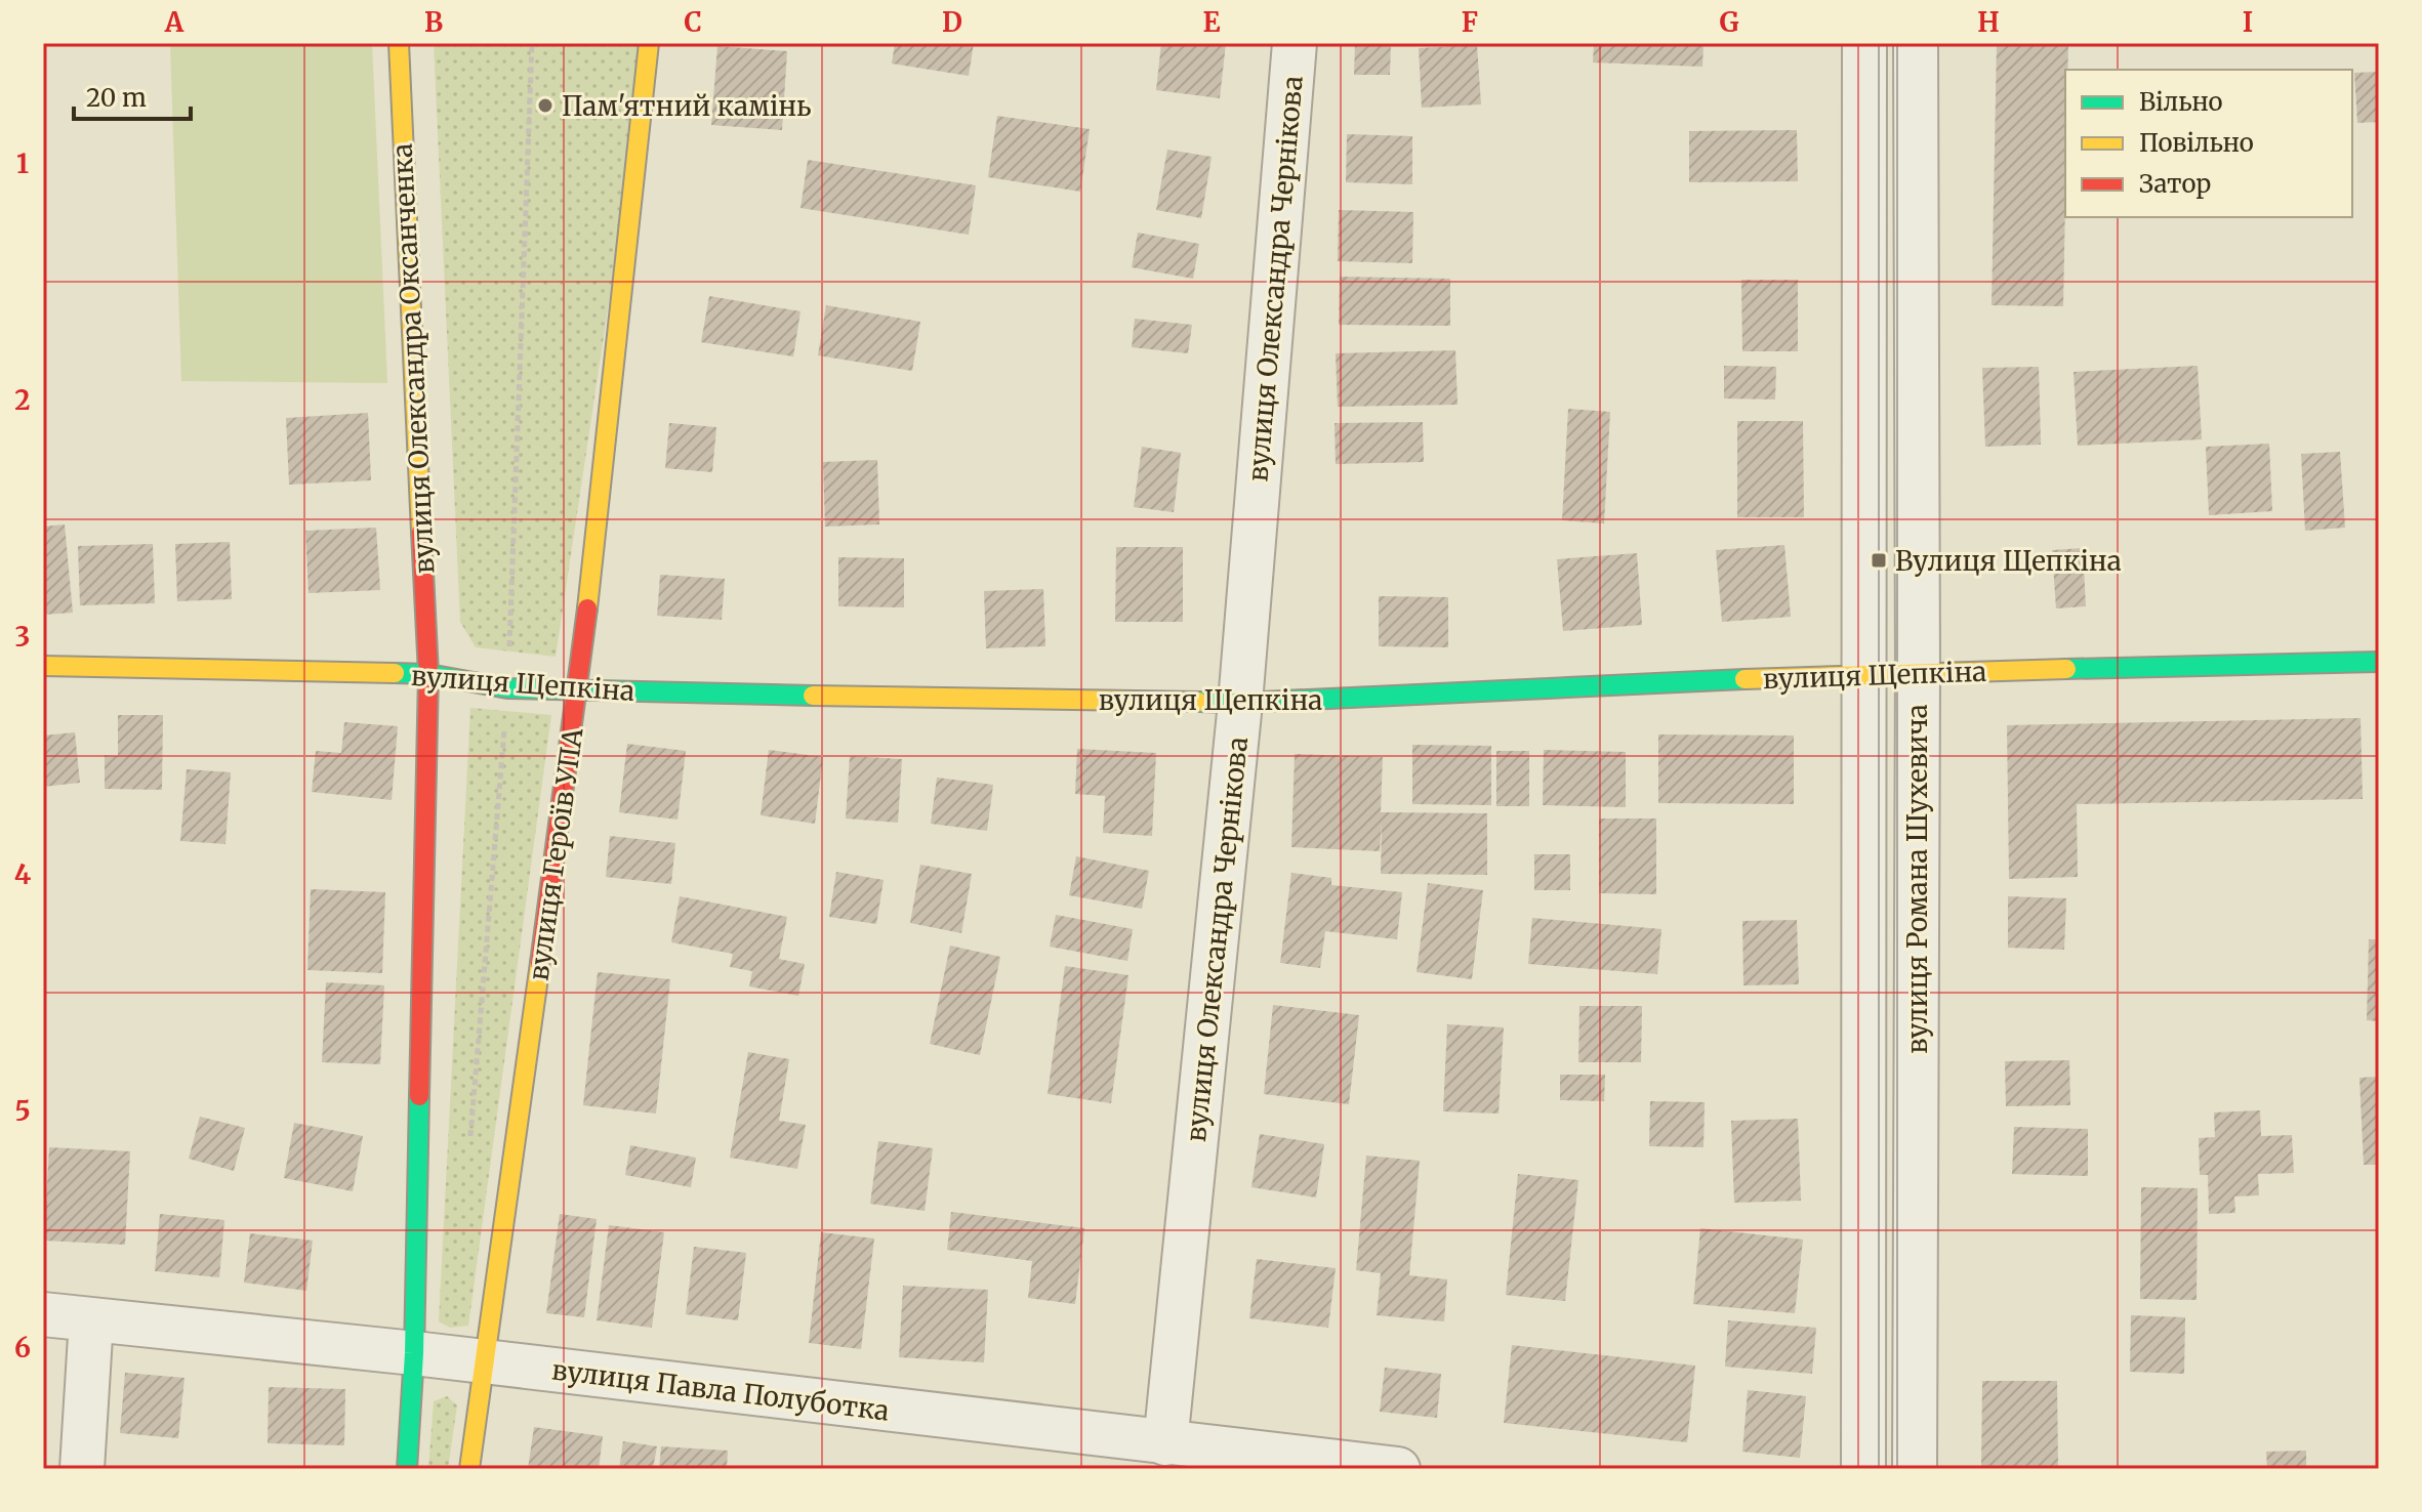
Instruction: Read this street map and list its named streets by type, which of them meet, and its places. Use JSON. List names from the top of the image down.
{
  "streets": {
    "street": [
      "вулиця Олександра Чернікова",
      "вулиця Олександра Оксанченка",
      "вулиця Щепкіна",
      "вулиця Героїв УПА",
      "вулиця Романа Шухевича",
      "вулиця Павла Полуботка"
    ]
  },
  "crossings": [
    ["вулиця Олександра Чернікова", "вулиця Щепкіна"],
    ["вулиця Олександра Чернікова", "вулиця Павла Полуботка"],
    ["вулиця Олександра Оксанченка", "вулиця Щепкіна"],
    ["вулиця Щепкіна", "вулиця Героїв УПА"],
    ["вулиця Щепкіна", "вулиця Романа Шухевича"],
    ["вулиця Героїв УПА", "вулиця Павла Полуботка"]
  ],
  "places": {
    "other": ["Пам'ятний камінь"],
    "transit": ["Вулиця Щепкіна"]
  },
  "legend": ["Вільно", "Повільно", "Затор"],
  "scale_bar": "20 m",
  "grid": {
    "columns": [
      "A",
      "B",
      "C",
      "D",
      "E",
      "F",
      "G",
      "H",
      "I"
    ],
    "rows": [
      "1",
      "2",
      "3",
      "4",
      "5",
      "6"
    ]
  }
}
